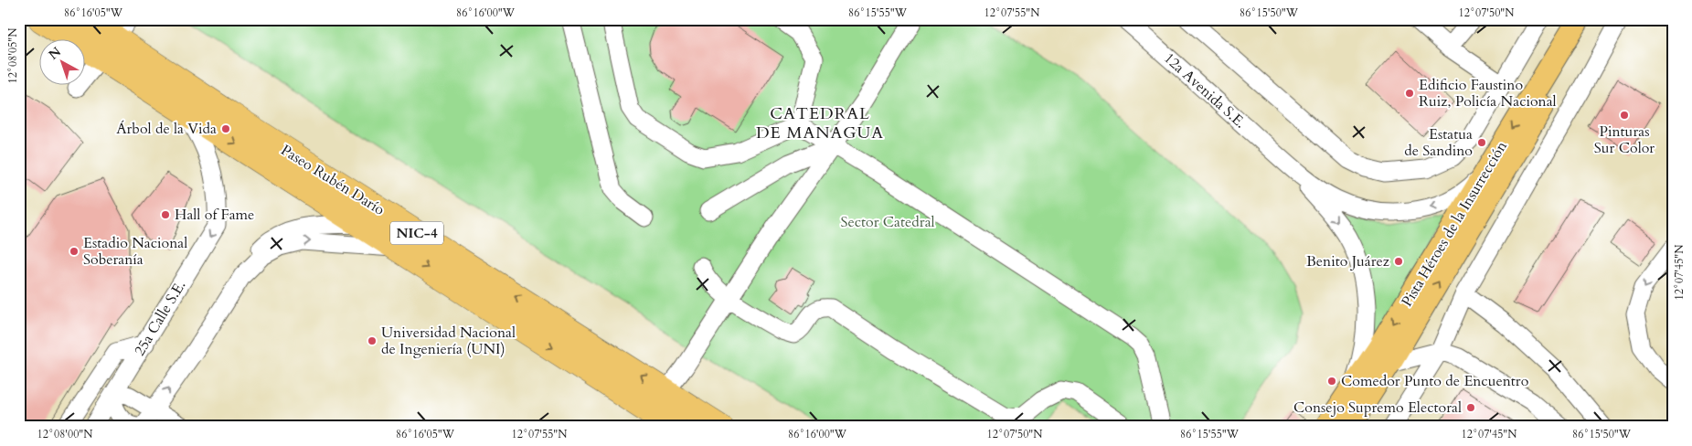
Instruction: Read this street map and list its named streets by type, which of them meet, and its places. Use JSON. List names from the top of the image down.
{
  "streets": {
    "highway": ["Paseo Rubén Darío", "NIC-4"],
    "main road": ["Pista Héroes de la Insurrección"],
    "street": ["12a Avenida S.E.", "25a Calle S.E."]
  },
  "crossings": [
    ["12a Avenida S.E.", "Pista Héroes de la Insurrección"],
    ["Paseo Rubén Darío", "25a Calle S.E."]
  ],
  "districts": ["CATEDRAL DE MANAGUA"],
  "parks": ["Sector Catedral"],
  "places": [
    "Edificio Faustino Ruiz, Policía Nacional",
    "Pinturas Sur Color",
    "Árbol de la Vida",
    "Estatua de Sandino",
    "Hall of Fame",
    "Estadio Nacional Soberanía",
    "Benito Juárez",
    "Universidad Nacional de Ingeniería (UNI)",
    "Comedor Punto de Encuentro",
    "Consejo Supremo Electoral"
  ],
  "north": "top left",
  "coordinates": [
    "86°16'05\"W",
    "86°16'00\"W",
    "86°15'55\"W",
    "12°07'55\"N",
    "86°15'50\"W",
    "12°07'50\"N",
    "12°08'05\"N",
    "12°07'45\"N",
    "12°08'00\"N"
  ]
}
